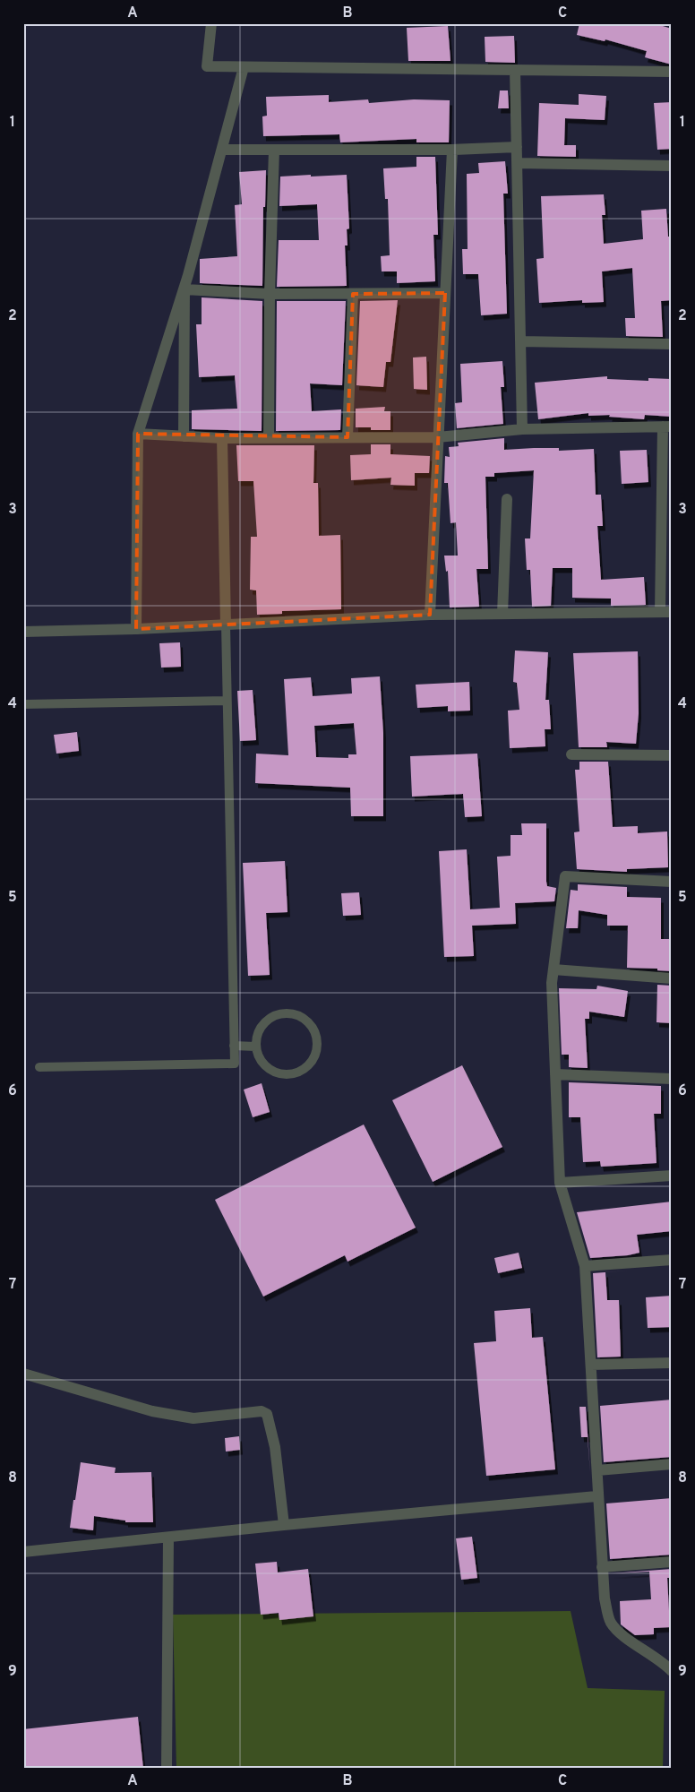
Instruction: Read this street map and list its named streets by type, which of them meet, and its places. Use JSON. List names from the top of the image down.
{
  "grid": {
    "columns": ["A", "B", "C"],
    "rows": [
      "1",
      "2",
      "3",
      "4",
      "5",
      "6",
      "7",
      "8",
      "9"
    ]
  }
}
